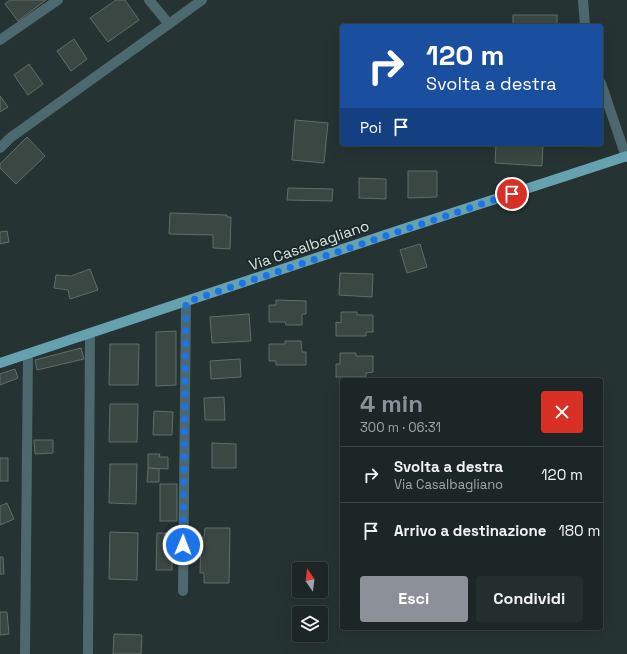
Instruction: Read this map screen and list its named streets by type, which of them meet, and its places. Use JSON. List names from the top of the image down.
{
  "streets": {
    "main road": ["Via Casalbagliano"]
  },
  "north": "top",
  "page": {
    "turn": ["120 m", "Svolta a destra"],
    "then": "Poi",
    "heading": ["4 min", "300 m · 06:31"],
    "list": [
      {
        "name": "Svolta a destra",
        "note": "Via Casalbagliano",
        "value": "120 m"
      },
      {
        "name": "Arrivo a destinazione",
        "value": "180 m"
      }
    ],
    "buttons": ["Esci", "Condividi"]
  }
}
